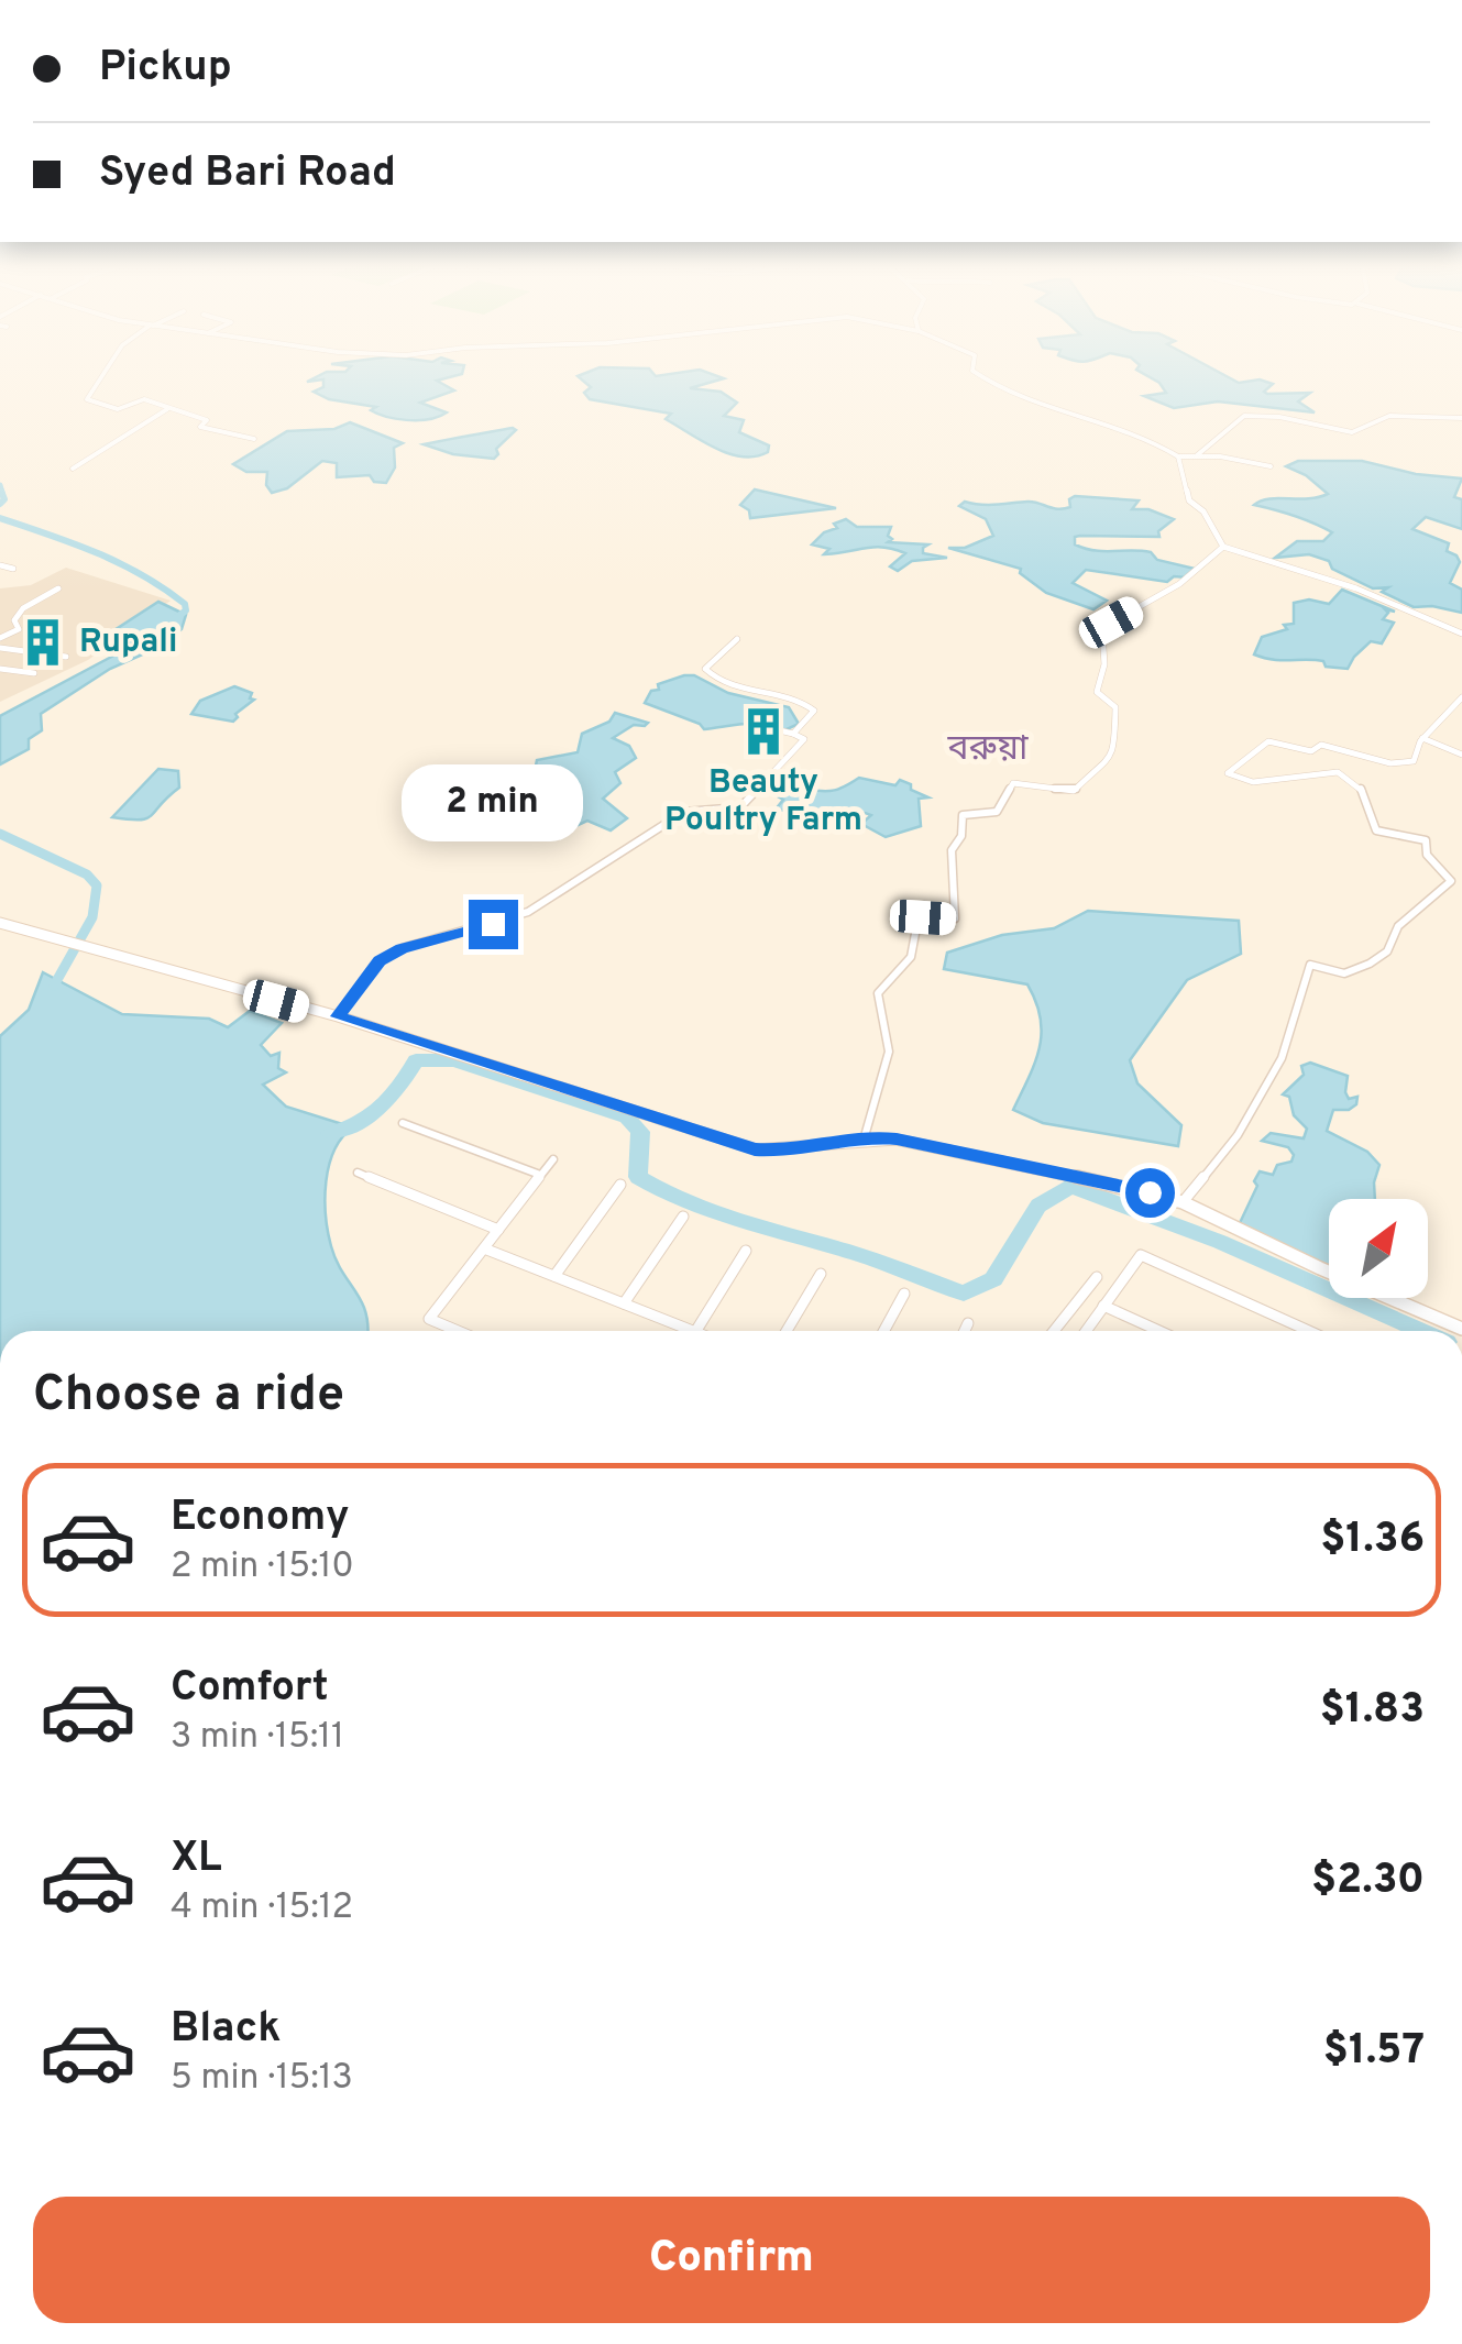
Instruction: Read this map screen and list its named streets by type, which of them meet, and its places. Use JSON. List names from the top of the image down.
{
  "districts": ["বরুয়া"],
  "places": {
    "building": ["Rupali", "Beauty Poultry Farm"]
  },
  "north": "top right",
  "page": {
    "banner": ["Pickup", "Syed Bari Road"],
    "bubble": "2 min",
    "heading": "Choose a ride",
    "list": [
      {
        "name": "Economy",
        "note": "2 min · 15:10",
        "value": "$1.36"
      },
      {
        "name": "Comfort",
        "note": "3 min · 15:11",
        "value": "$1.83"
      },
      {
        "name": "XL",
        "note": "4 min · 15:12",
        "value": "$2.30"
      },
      {
        "name": "Black",
        "note": "5 min · 15:13",
        "value": "$1.57"
      }
    ],
    "buttons": "Confirm"
  }
}
